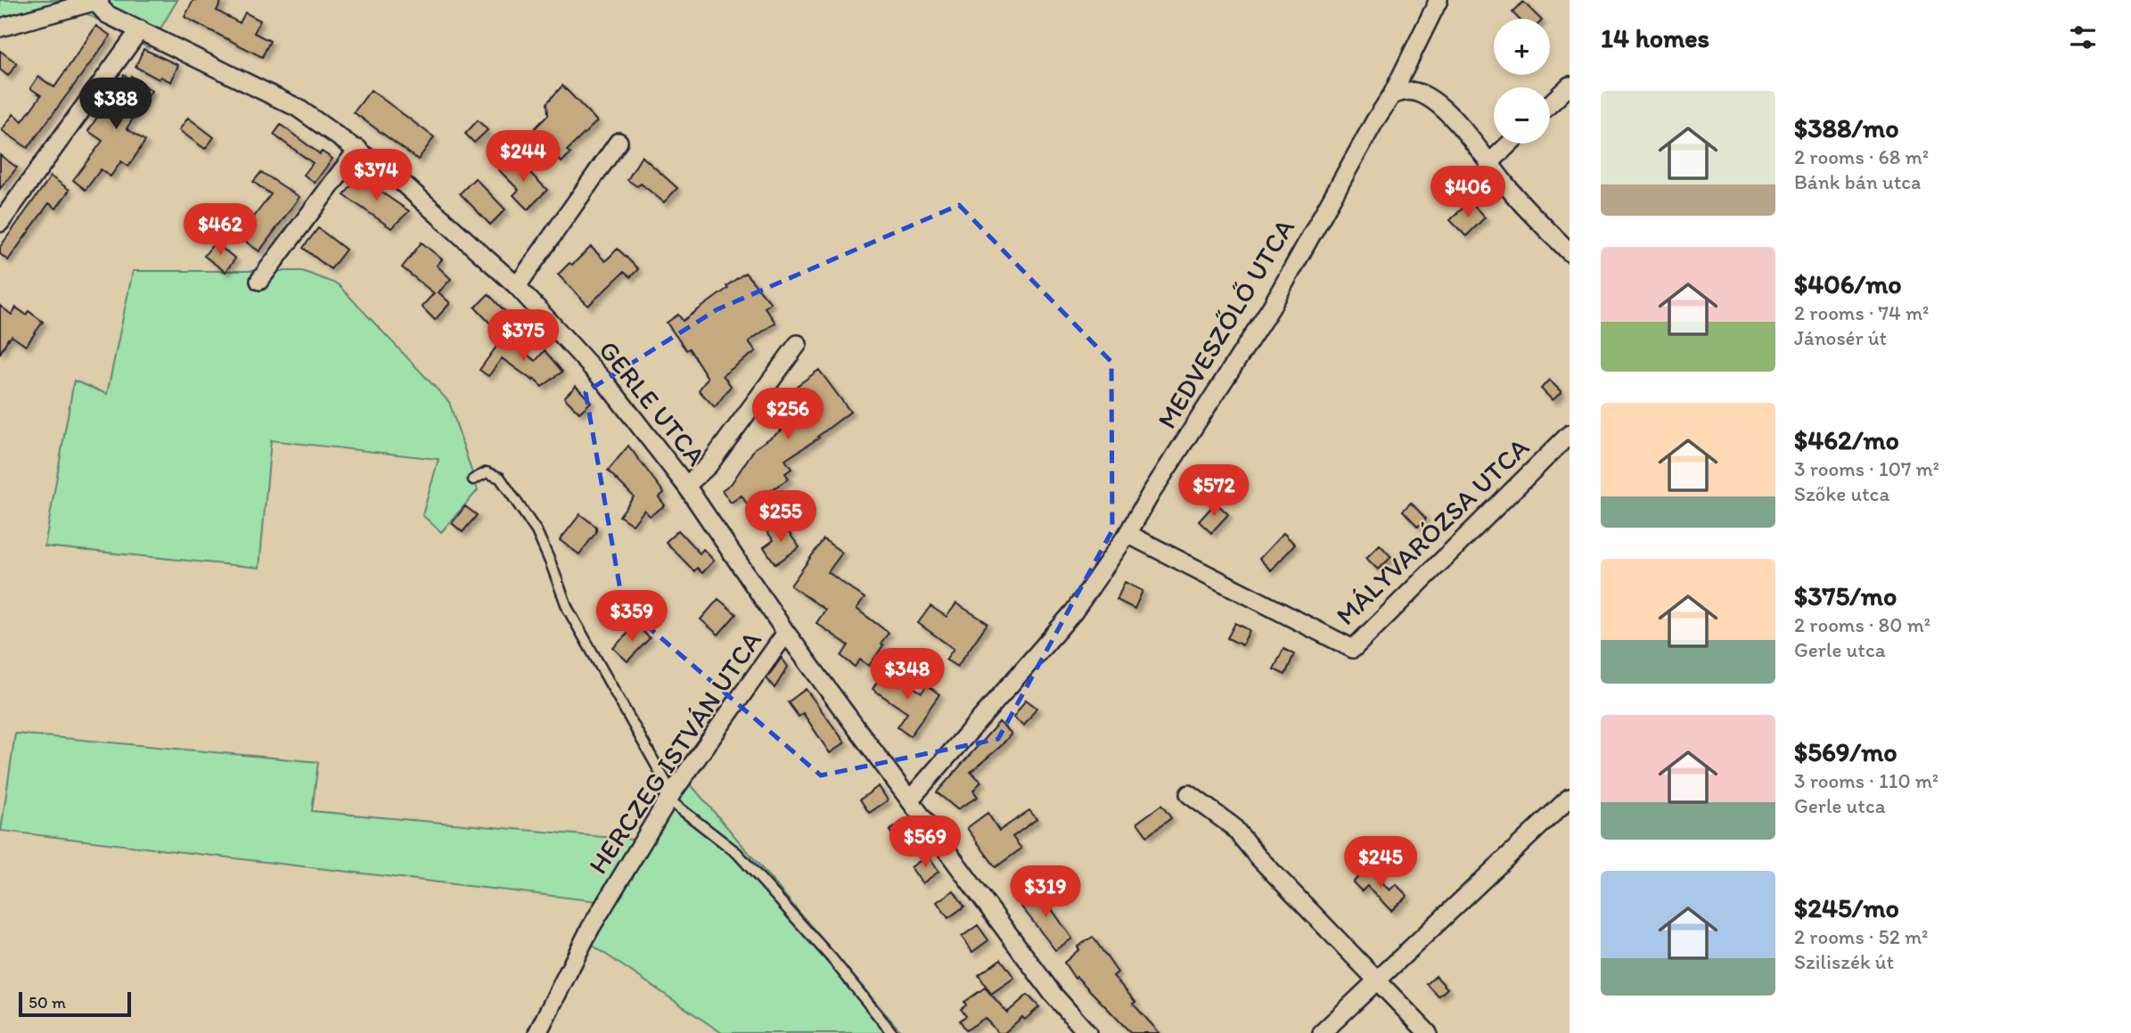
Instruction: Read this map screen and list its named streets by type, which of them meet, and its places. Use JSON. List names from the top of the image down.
{
  "streets": {
    "street": [
      "MEDVESZŐLŐ UTCA",
      "GERLE UTCA",
      "MÁLYVARÓZSA UTCA",
      "HERCZEG ISTVÁN UTCA"
    ]
  },
  "crossings": [
    ["MEDVESZŐLŐ UTCA", "GERLE UTCA"],
    ["MEDVESZŐLŐ UTCA", "MÁLYVARÓZSA UTCA"],
    ["GERLE UTCA", "HERCZEG ISTVÁN UTCA"]
  ],
  "scale_bar": "50 m",
  "page": {
    "heading": "14 homes",
    "map_buttons": ["+", "−"],
    "list": [
      {
        "name": "$388/mo",
        "note": "2 rooms · 68 m² · Bánk bán utca"
      },
      {
        "name": "$406/mo",
        "note": "2 rooms · 74 m² · Jánosér út"
      },
      {
        "name": "$462/mo",
        "note": "3 rooms · 107 m² · Szőke utca"
      },
      {
        "name": "$375/mo",
        "note": "2 rooms · 80 m² · Gerle utca"
      },
      {
        "name": "$569/mo",
        "note": "3 rooms · 110 m² · Gerle utca"
      },
      {
        "name": "$245/mo",
        "note": "2 rooms · 52 m² · Sziliszék út"
      }
    ],
    "price": [
      "$388",
      "$244",
      "$374",
      "$406",
      "$462",
      "$375",
      "$256",
      "$572",
      "$255",
      "$359",
      "$348",
      "$569",
      "$245",
      "$319"
    ],
    "scale": "50 m"
  }
}
